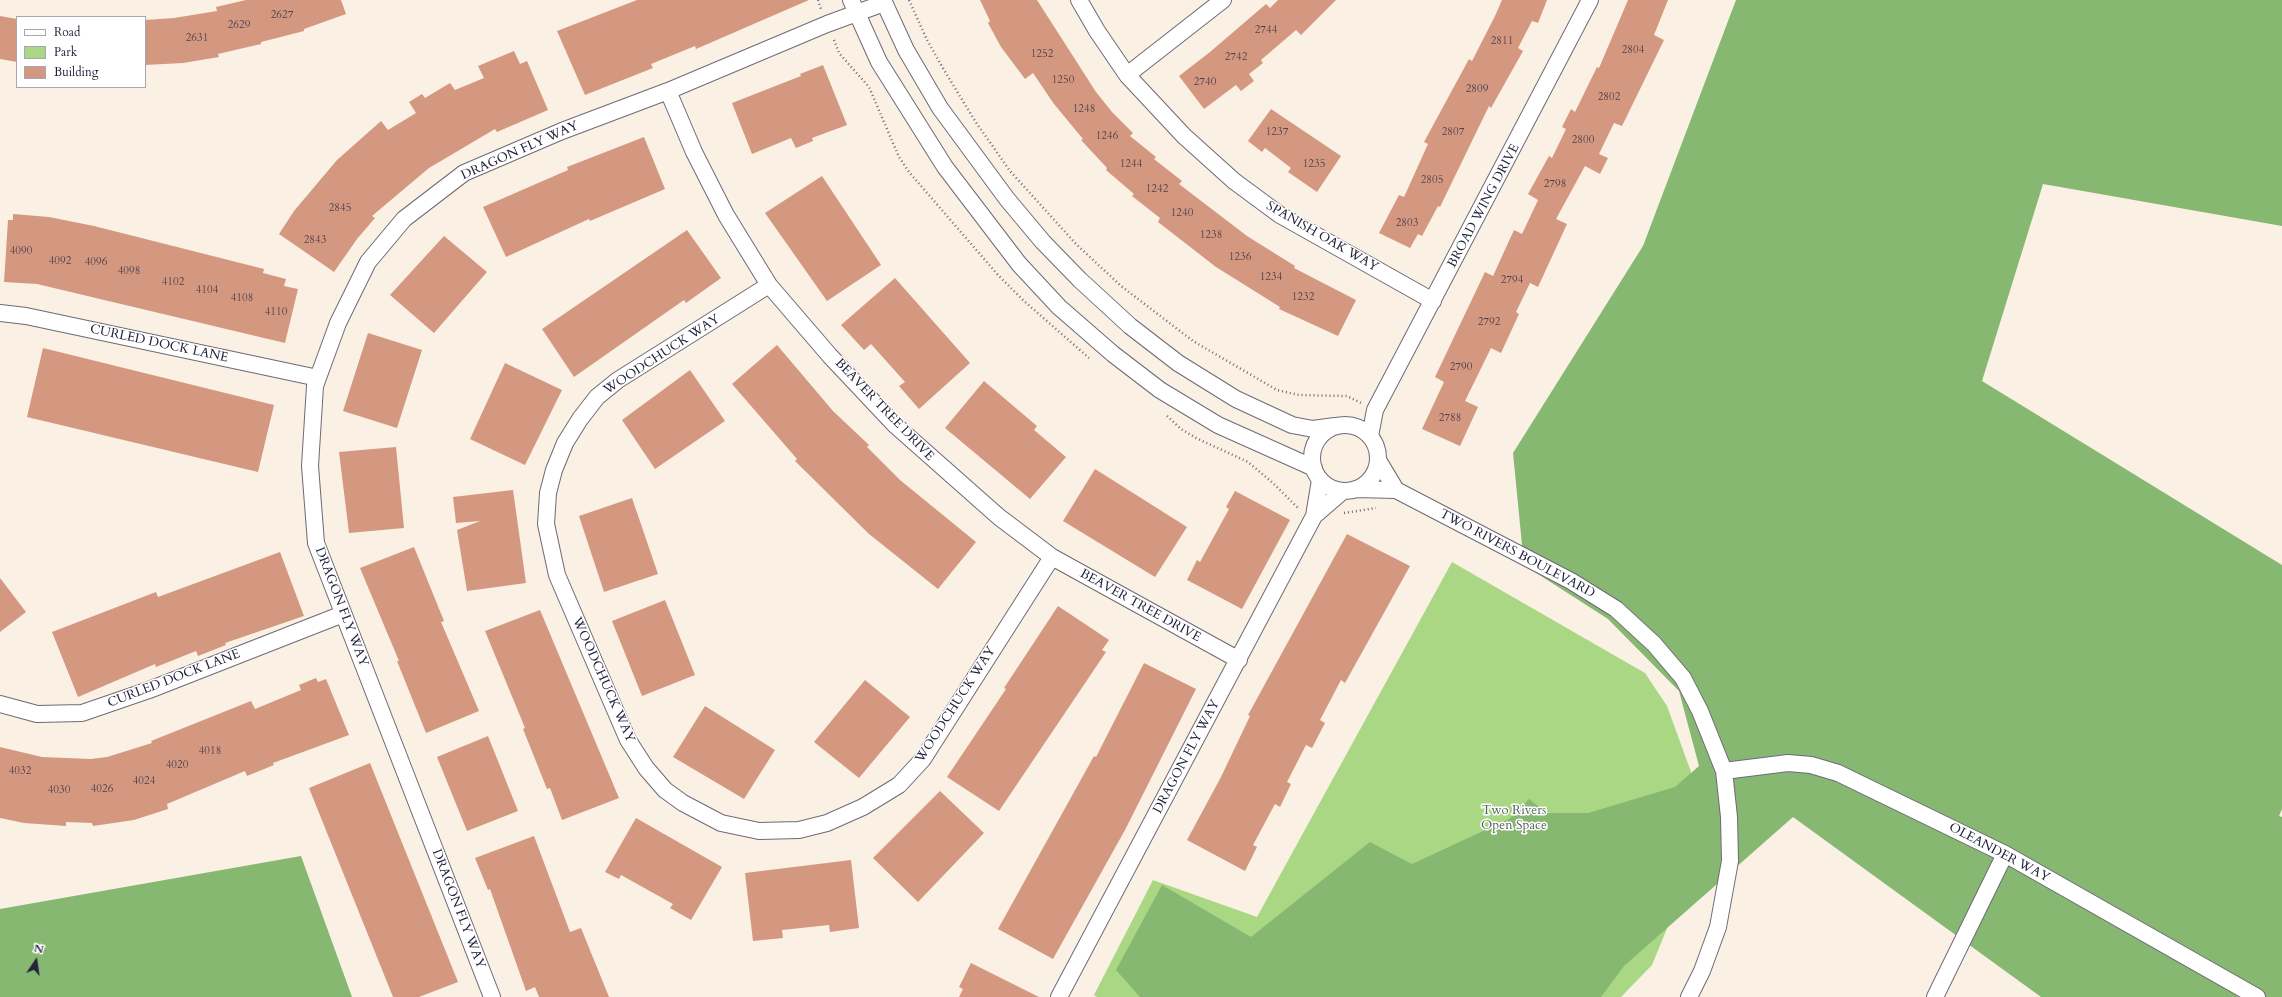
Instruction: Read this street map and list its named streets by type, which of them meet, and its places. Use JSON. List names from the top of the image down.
{
  "streets": {
    "street": [
      "DRAGON FLY WAY",
      "BROAD WING DRIVE",
      "SPANISH OAK WAY",
      "CURLED DOCK LANE",
      "WOODCHUCK WAY",
      "BEAVER TREE DRIVE",
      "TWO RIVERS BOULEVARD",
      "OLEANDER WAY"
    ]
  },
  "crossings": [
    ["DRAGON FLY WAY", "BROAD WING DRIVE"],
    ["DRAGON FLY WAY", "CURLED DOCK LANE"],
    ["DRAGON FLY WAY", "BEAVER TREE DRIVE"],
    ["DRAGON FLY WAY", "TWO RIVERS BOULEVARD"],
    ["BROAD WING DRIVE", "SPANISH OAK WAY"],
    ["BROAD WING DRIVE", "TWO RIVERS BOULEVARD"],
    ["WOODCHUCK WAY", "BEAVER TREE DRIVE"],
    ["TWO RIVERS BOULEVARD", "OLEANDER WAY"]
  ],
  "parks": ["Two Rivers Open Space"],
  "house_numbers": [
    "2627",
    "2629",
    "2744",
    "2631",
    "2811",
    "2804",
    "1252",
    "2742",
    "1250",
    "2740",
    "2809",
    "2802",
    "1248",
    "1237",
    "2807",
    "1246",
    "2800",
    "1244",
    "1235",
    "2805",
    "2798",
    "1242",
    "2845",
    "1240",
    "2803",
    "1238",
    "2843",
    "4090",
    "1236",
    "4092",
    "4096",
    "4098",
    "1234",
    "2794",
    "4102",
    "4104",
    "1232",
    "4108",
    "4110",
    "2792",
    "2790",
    "2788",
    "4018",
    "4020",
    "4032",
    "4024",
    "4026",
    "4030"
  ],
  "legend": ["Road", "Park", "Building"],
  "north": "top"
}
